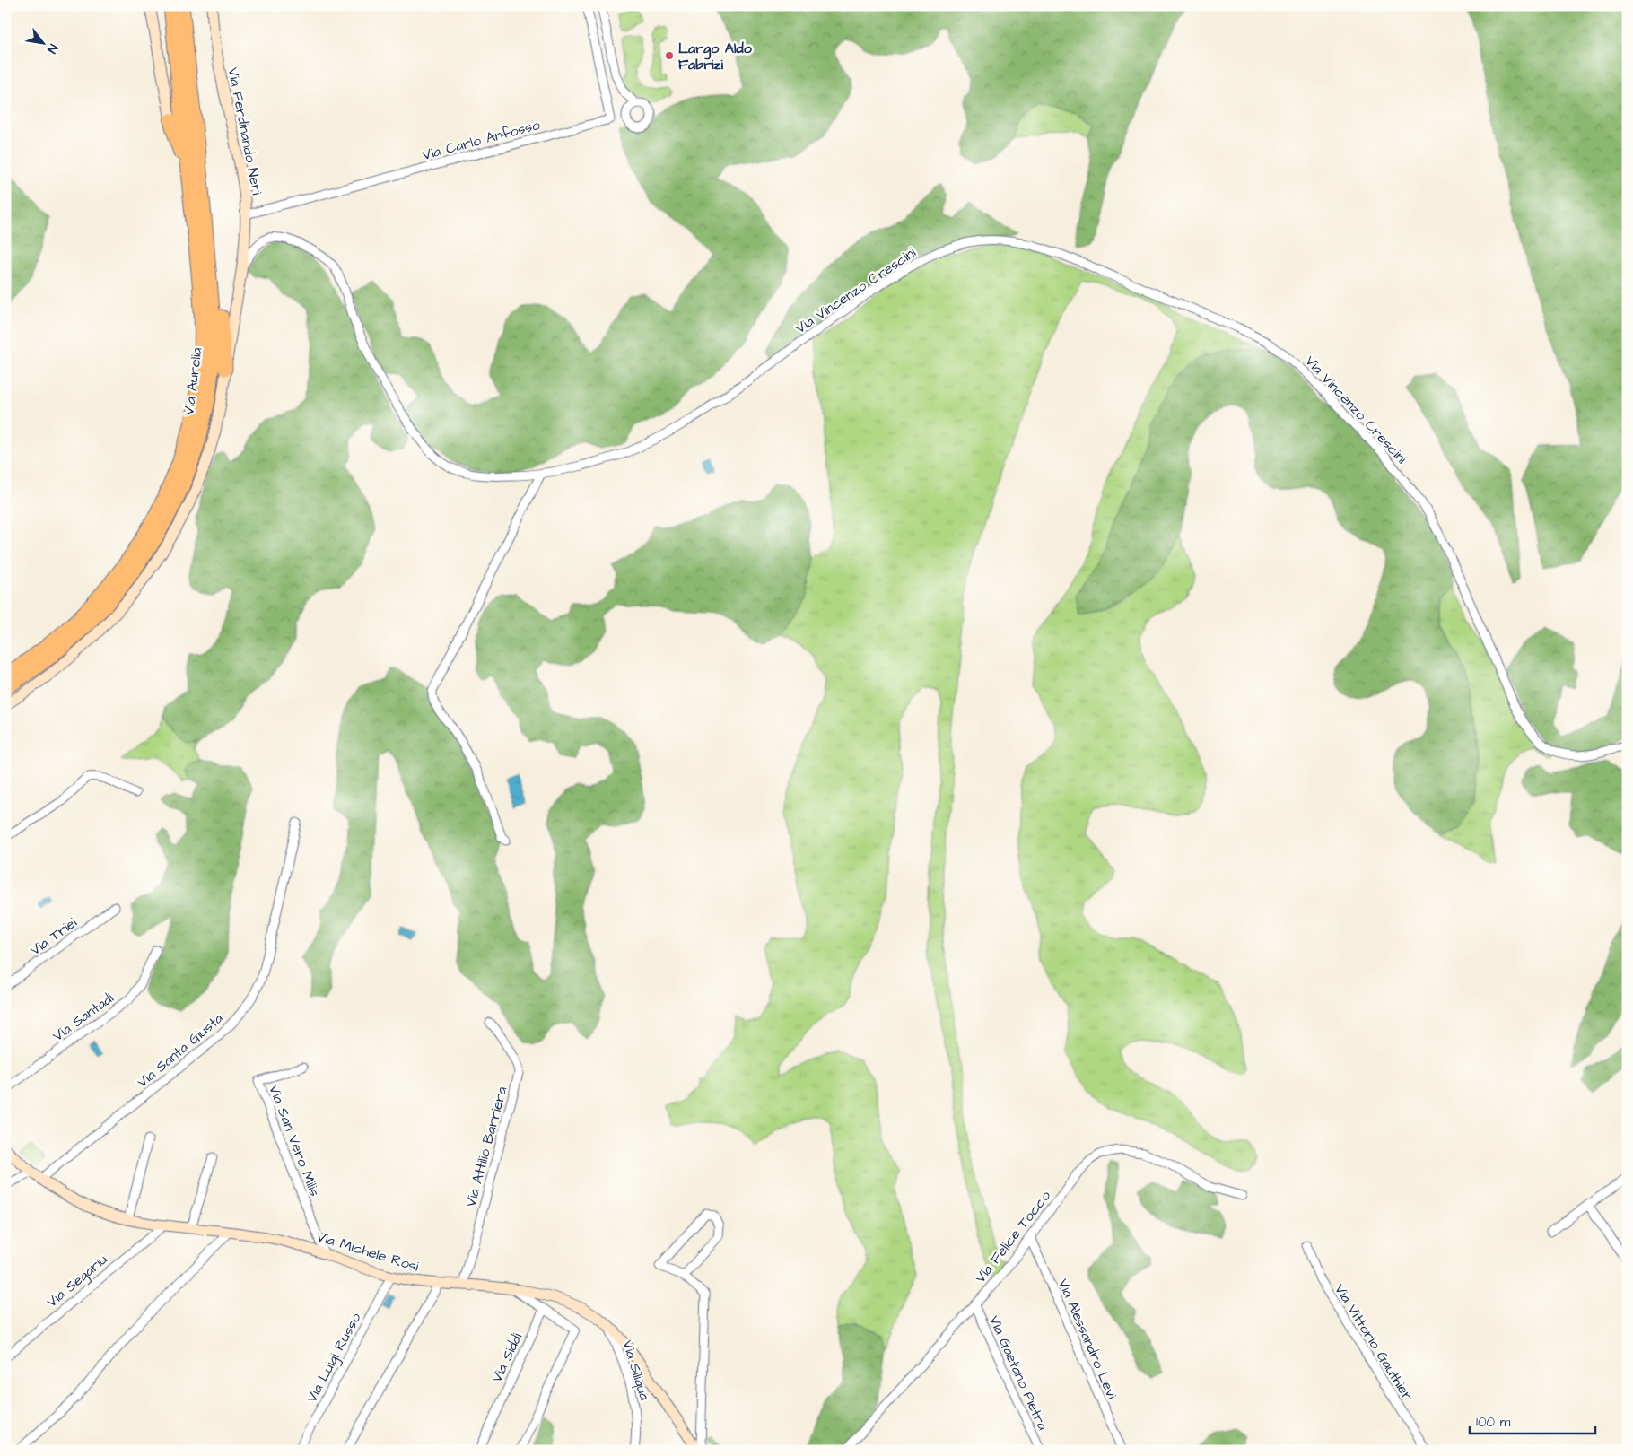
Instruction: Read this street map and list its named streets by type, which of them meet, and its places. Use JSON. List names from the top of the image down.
{
  "streets": {
    "highway": ["Via Aurelia"],
    "street": [
      "Via Ferdinando Neri",
      "Via Carlo Anfosso",
      "Via Vincenzo Crescini",
      "Via Triei",
      "Via Santadi",
      "Via Santa Giusta",
      "Via San Vero Milis",
      "Via Attilio Barriera",
      "Via Felice Tocco",
      "Via Michele Rosi",
      "Via Segariu",
      "Via Alessandro Levi",
      "Via Vittorio Gauthier",
      "Via Luigi Russo",
      "Via Siddi",
      "Via Siliqua",
      "Via Gaetano Pietra"
    ]
  },
  "crossings": [
    ["Via Ferdinando Neri", "Via Carlo Anfosso"],
    ["Via Ferdinando Neri", "Via Vincenzo Crescini"],
    ["Via Santa Giusta", "Via Michele Rosi"],
    ["Via San Vero Milis", "Via Michele Rosi"],
    ["Via Attilio Barriera", "Via Michele Rosi"],
    ["Via Felice Tocco", "Via Alessandro Levi"],
    ["Via Felice Tocco", "Via Gaetano Pietra"],
    ["Via Michele Rosi", "Via Segariu"],
    ["Via Michele Rosi", "Via Luigi Russo"],
    ["Via Michele Rosi", "Via Siliqua"]
  ],
  "places": ["Largo Aldo Fabrizi"],
  "scale_bar": "100 m",
  "north": "bottom right"
}
